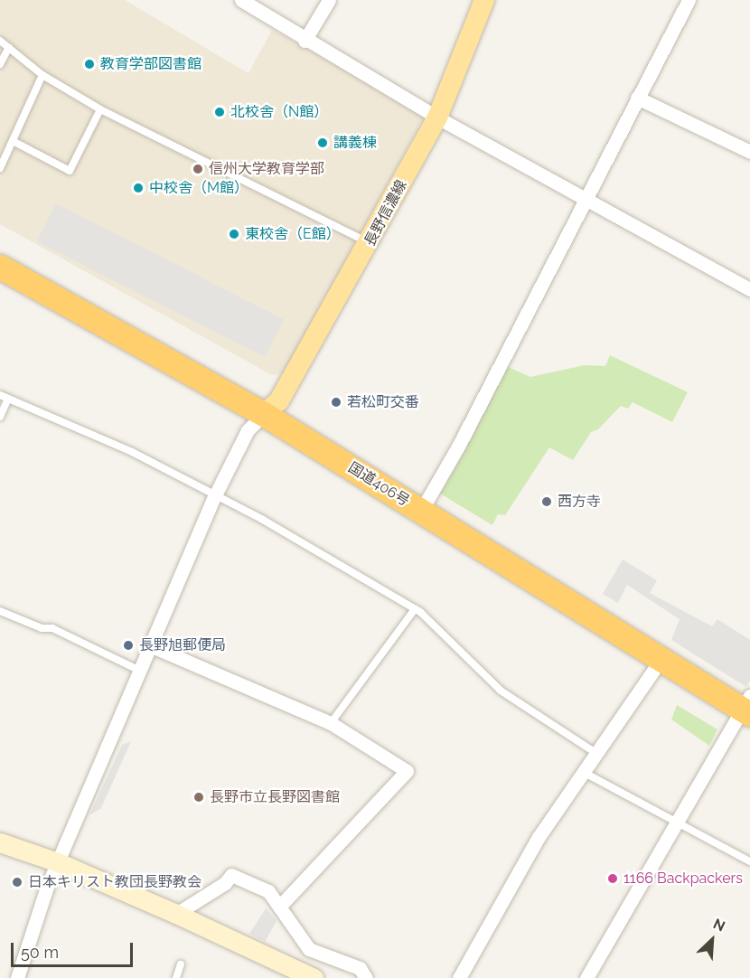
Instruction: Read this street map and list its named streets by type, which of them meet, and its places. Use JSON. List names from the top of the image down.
{
  "streets": {
    "highway": ["国道406号"],
    "main road": ["長野信濃線"]
  },
  "crossings": [
    ["長野信濃線", "国道406号"]
  ],
  "places": [
    "教育学部図書館",
    "北校舎（N館）",
    "講義棟",
    "信州大学教育学部",
    "中校舎（M館）",
    "東校舎（E館）",
    "若松町交番",
    "西方寺",
    "長野旭郵便局",
    "長野市立長野図書館",
    "1166 Backpackers",
    "日本キリスト教団長野教会"
  ],
  "scale_bar": "50 m",
  "north": "top right"
}
